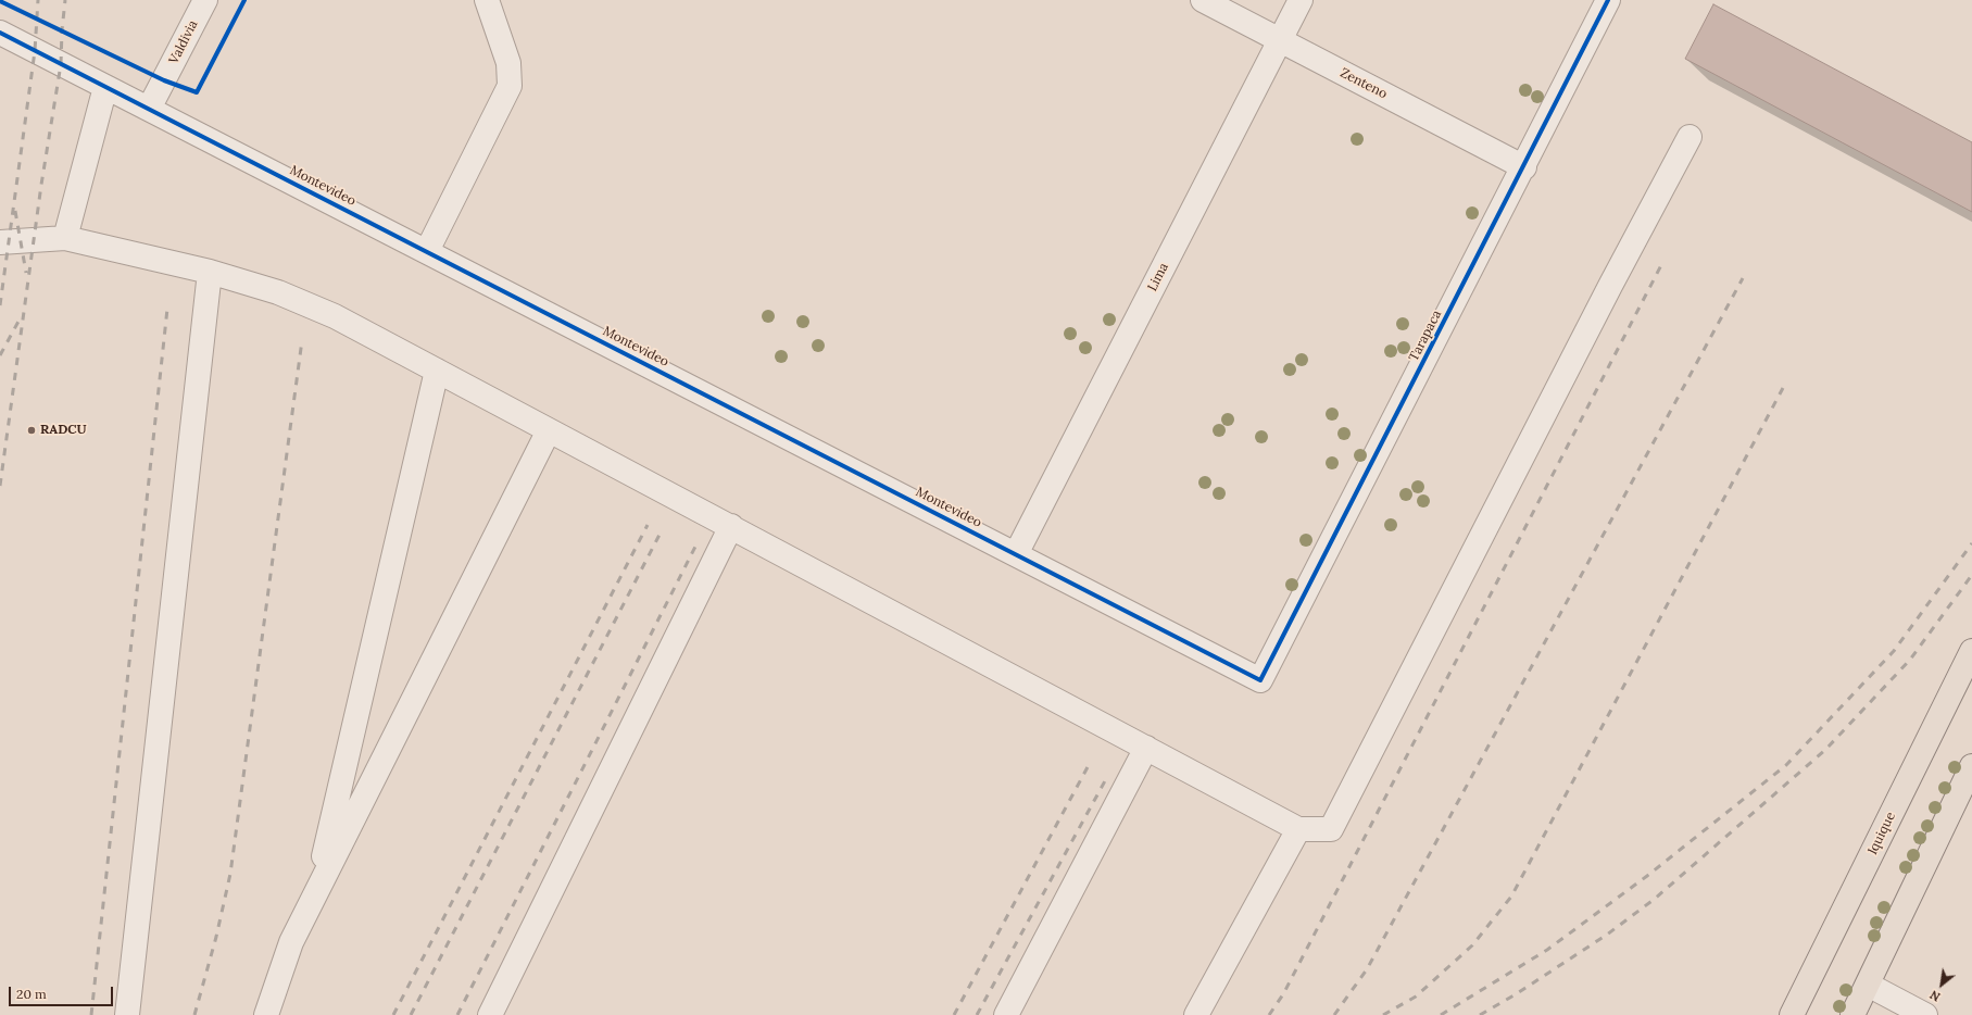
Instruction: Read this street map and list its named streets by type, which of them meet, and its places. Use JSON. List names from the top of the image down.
{
  "streets": {
    "main road": ["Iquique"],
    "street": [
      "Valdivia",
      "Zenteno",
      "Montevideo",
      "Lima",
      "Tarapaca"
    ]
  },
  "crossings": [
    ["Valdivia", "Montevideo"],
    ["Zenteno", "Lima"],
    ["Zenteno", "Tarapaca"],
    ["Montevideo", "Lima"],
    ["Montevideo", "Tarapaca"]
  ],
  "places": ["RADCU"],
  "scale_bar": "20 m",
  "north": "bottom left"
}
